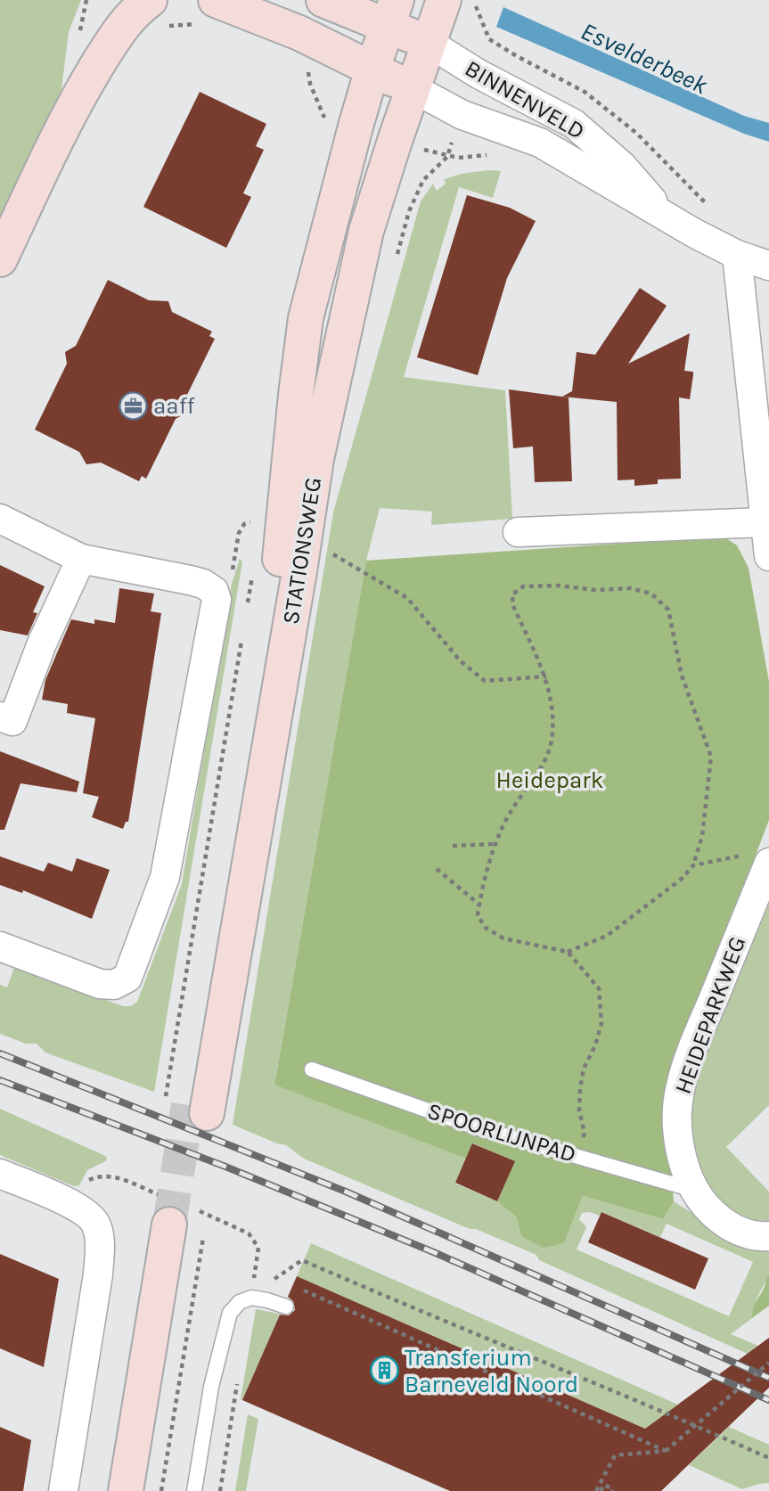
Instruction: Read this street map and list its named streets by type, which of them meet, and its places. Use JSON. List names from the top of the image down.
{
  "streets": {
    "main road": ["STATIONSWEG"],
    "street": ["BINNENVELD", "HEIDEPARKWEG"],
    "lane": ["SPOORLIJNPAD"]
  },
  "crossings": [
    ["BINNENVELD", "STATIONSWEG"],
    ["HEIDEPARKWEG", "SPOORLIJNPAD"]
  ],
  "water": ["Esvelderbeek"],
  "parks": ["Heidepark"],
  "places": {
    "office": ["aaff"],
    "building": ["Transferium Barneveld Noord"]
  }
}
